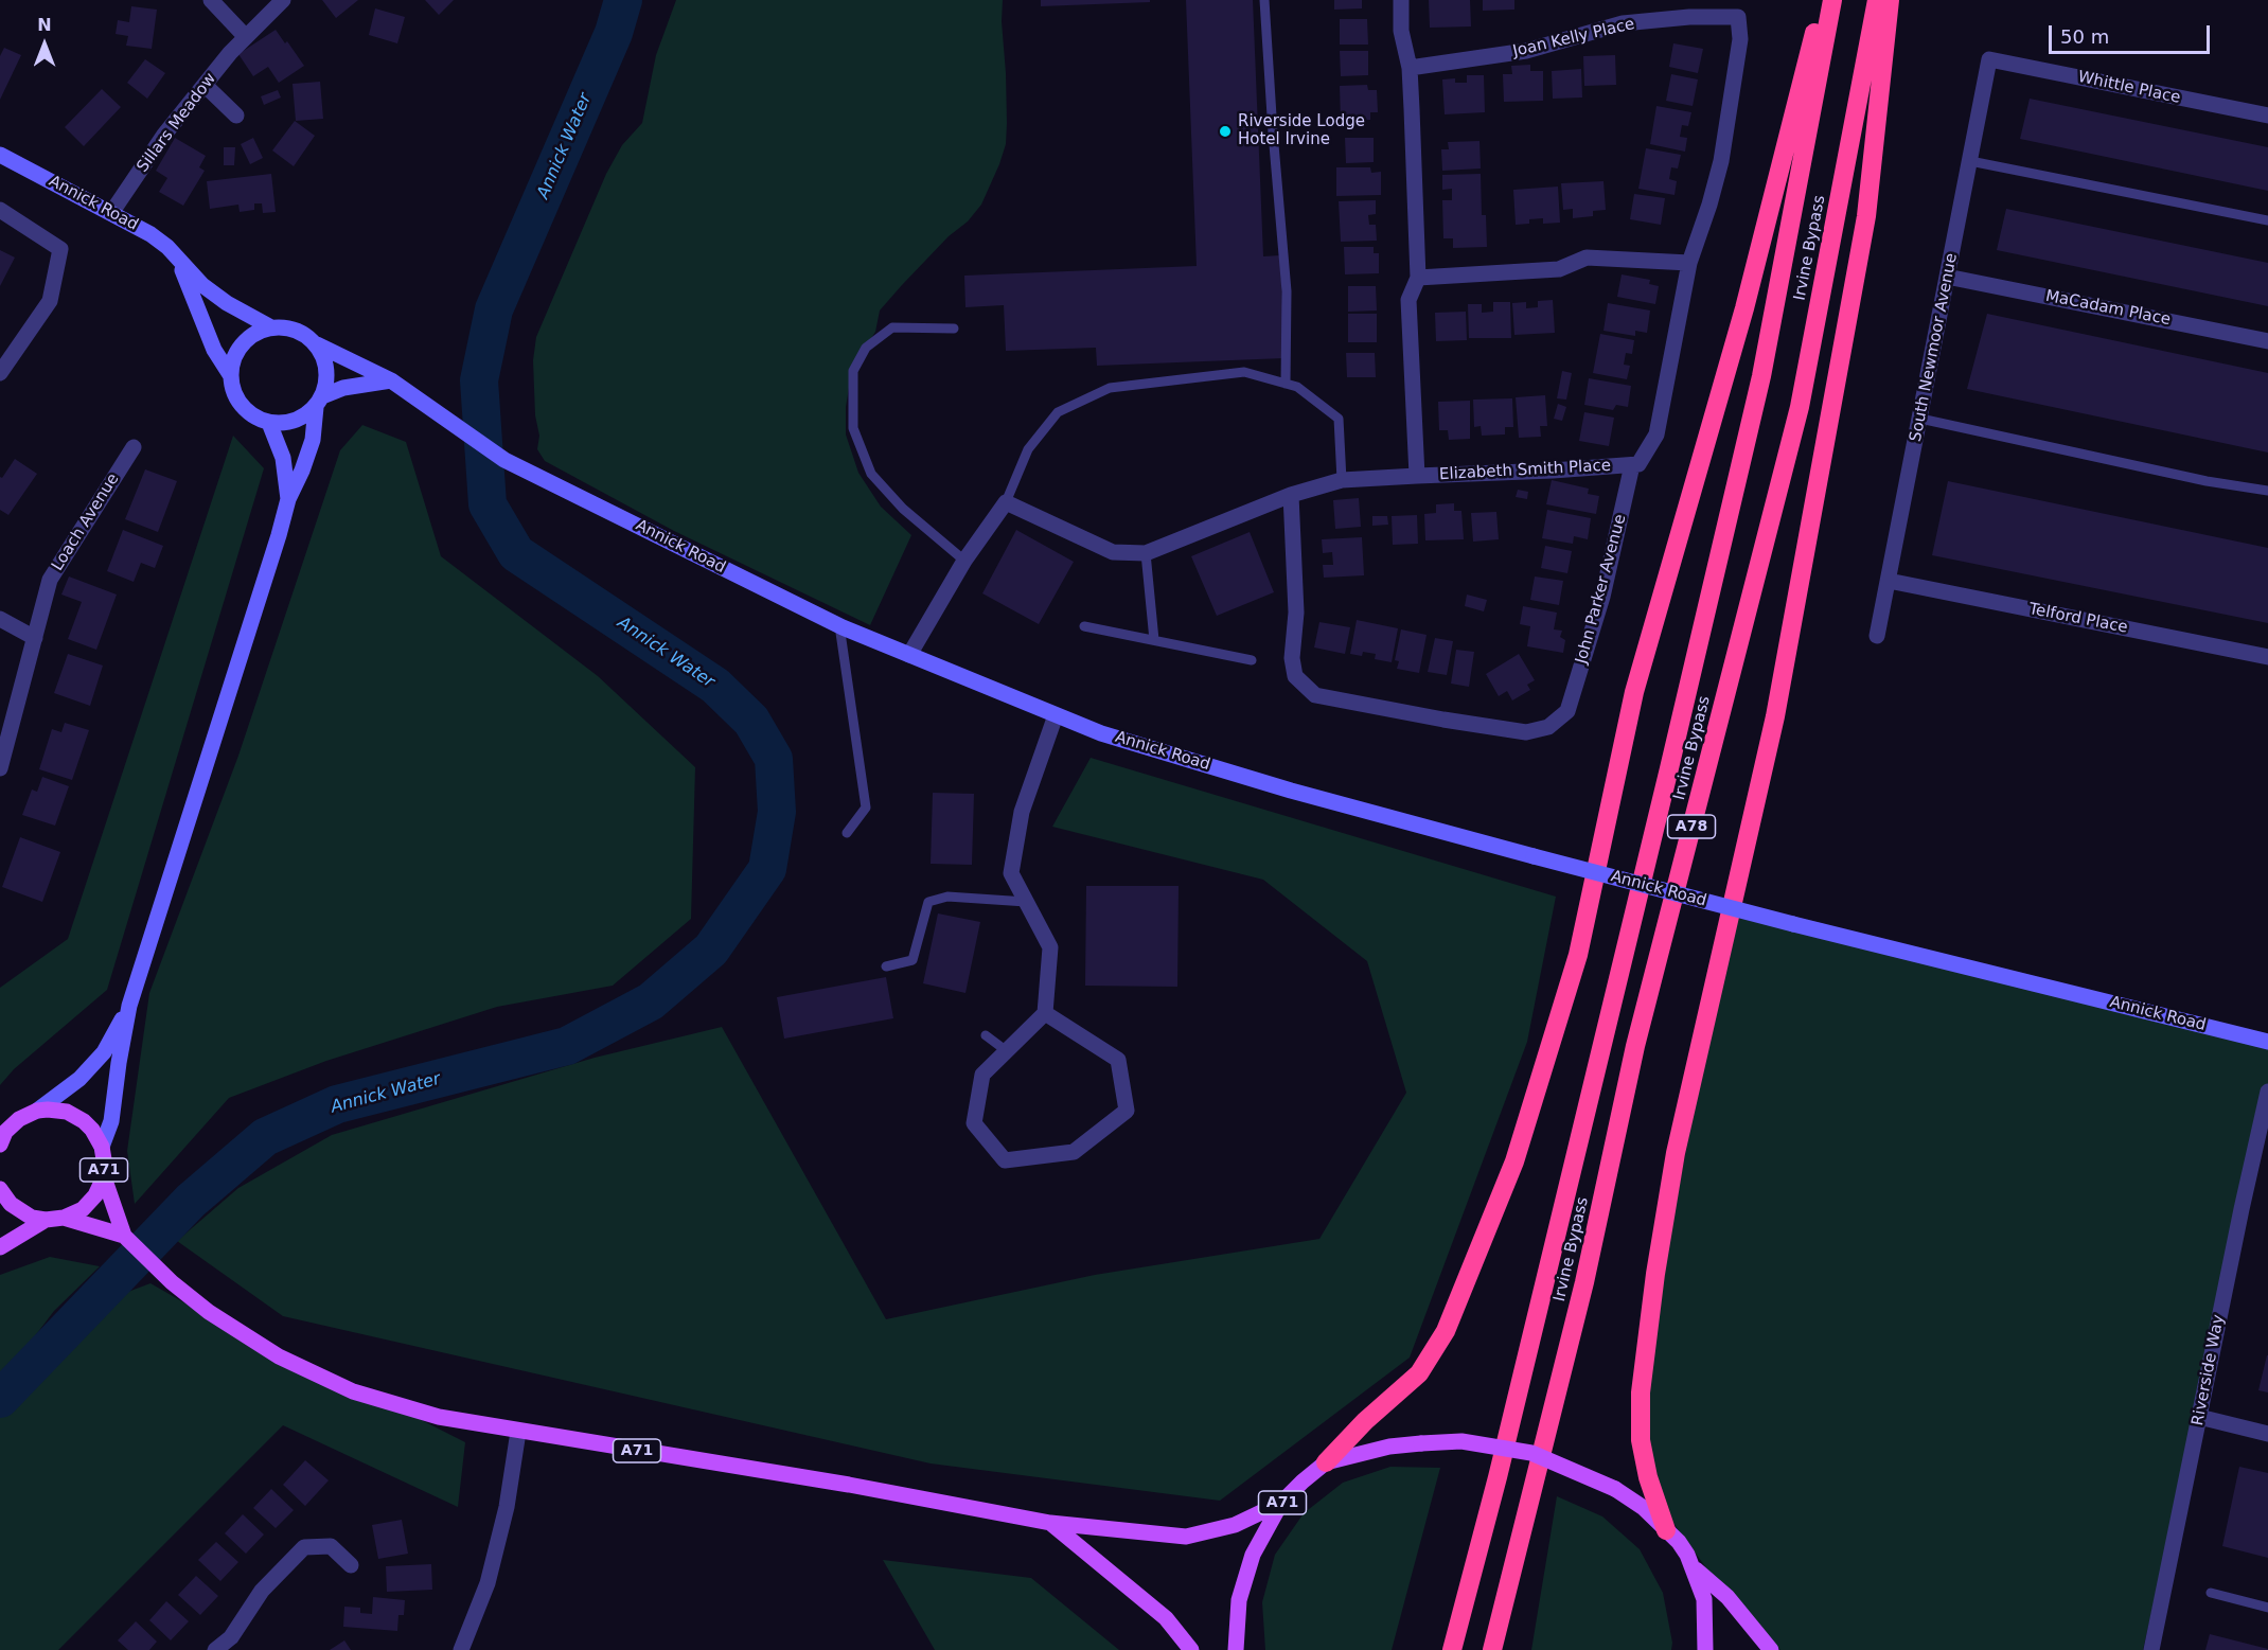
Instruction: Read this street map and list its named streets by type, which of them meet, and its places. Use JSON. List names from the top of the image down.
{
  "streets": {
    "highway": ["Irvine Bypass", "A78"],
    "main road": ["Annick Road", "A71"],
    "street": [
      "Joan Kelly Place",
      "Whittle Place",
      "Sillars Meadow",
      "MaCadam Place",
      "South Newmoor Avenue",
      "Elizabeth Smith Place",
      "Loach Avenue",
      "John Parker Avenue",
      "Telford Place",
      "Riverside Way"
    ]
  },
  "crossings": [
    ["Joan Kelly Place", "John Parker Avenue"],
    ["Whittle Place", "South Newmoor Avenue"],
    ["Sillars Meadow", "Annick Road"],
    ["MaCadam Place", "South Newmoor Avenue"],
    ["South Newmoor Avenue", "Telford Place"],
    ["Elizabeth Smith Place", "John Parker Avenue"]
  ],
  "water": ["Annick Water"],
  "places": ["Riverside Lodge Hotel Irvine"],
  "scale_bar": "50 m",
  "north": "top"
}
